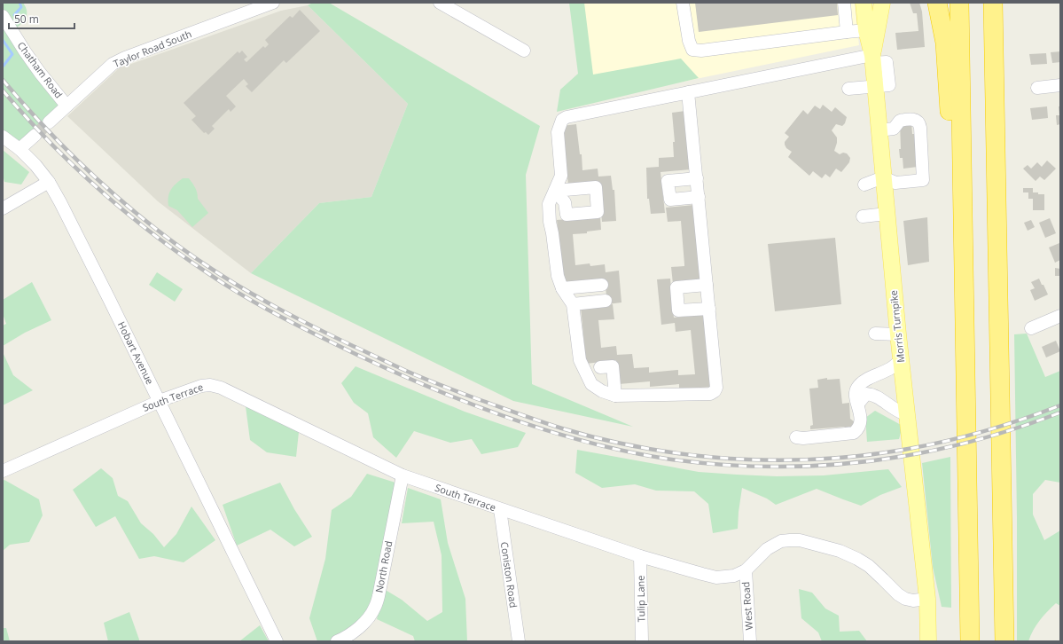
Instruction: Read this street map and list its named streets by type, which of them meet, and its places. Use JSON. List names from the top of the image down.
{
  "streets": {
    "main road": ["Morris Turnpike"],
    "street": [
      "Taylor Road South",
      "Chatham Road",
      "Hobart Avenue",
      "South Terrace",
      "North Road",
      "Coniston Road",
      "Tulip Lane",
      "West Road"
    ]
  },
  "crossings": [
    ["Taylor Road South", "Chatham Road"],
    ["Hobart Avenue", "South Terrace"],
    ["South Terrace", "North Road"],
    ["South Terrace", "Coniston Road"],
    ["South Terrace", "Tulip Lane"],
    ["South Terrace", "West Road"]
  ],
  "scale_bar": "50 m"
}
